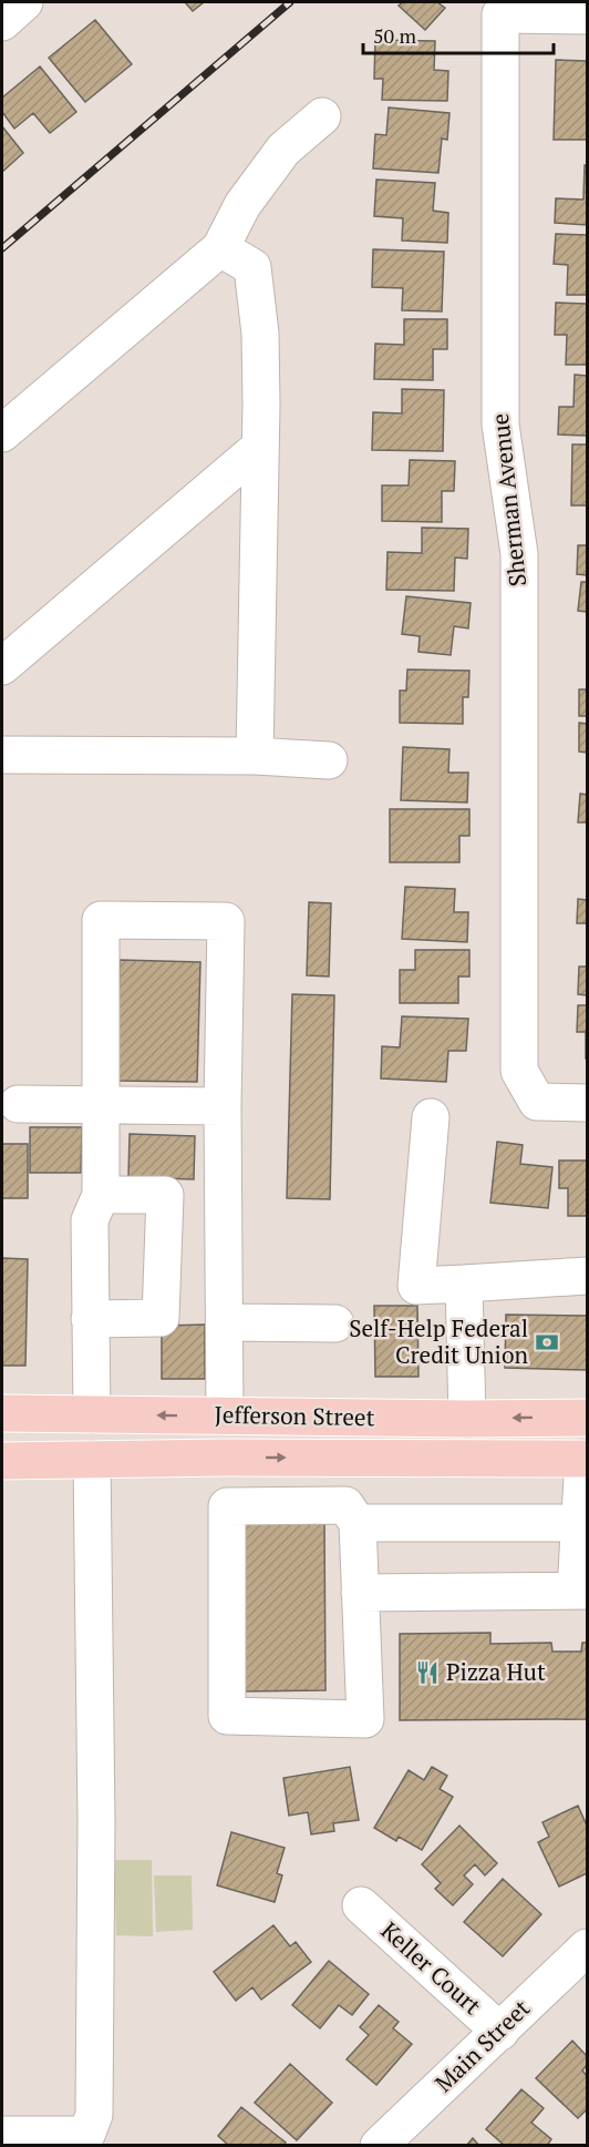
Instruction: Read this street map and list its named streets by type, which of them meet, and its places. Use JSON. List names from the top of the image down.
{
  "streets": {
    "main road": ["Jefferson Street"],
    "street": ["Sherman Avenue", "Keller Court", "Main Street"]
  },
  "crossings": [
    ["Keller Court", "Main Street"]
  ],
  "places": {
    "bank": ["Self-Help Federal Credit Union"],
    "restaurant": ["Pizza Hut"]
  },
  "scale_bar": "50 m"
}
